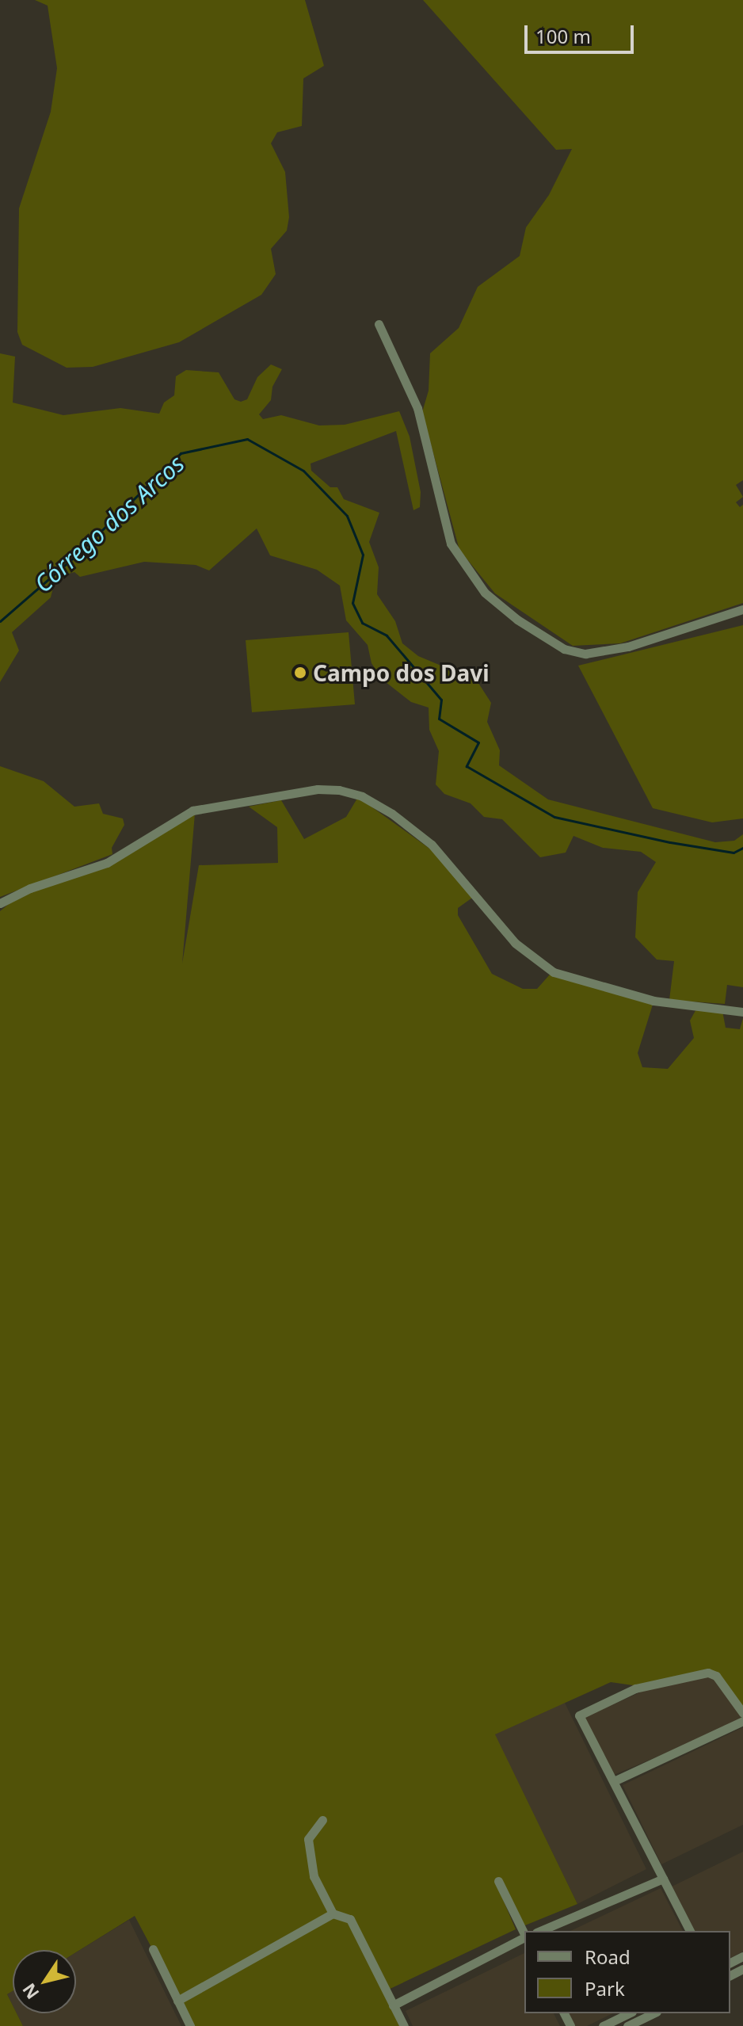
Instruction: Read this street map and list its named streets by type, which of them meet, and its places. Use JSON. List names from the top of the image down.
{
  "water": ["Córrego dos Arcos"],
  "places": ["Campo dos Davi"],
  "legend": ["Road", "Park"],
  "scale_bar": "100 m",
  "north": "bottom left"
}
